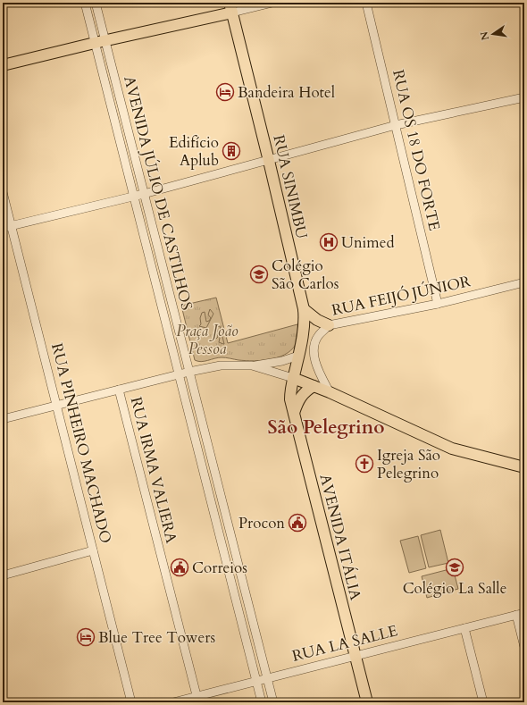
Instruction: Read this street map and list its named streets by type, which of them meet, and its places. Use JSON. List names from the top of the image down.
{
  "streets": {
    "main road": ["RUA SINIMBU", "AVENIDA ITÁLIA"],
    "street": [
      "RUA OS 18 DO FORTE",
      "AVENIDA JÚLIO DE CASTILHOS",
      "RUA FEIJÓ JÚNIOR",
      "RUA PINHEIRO MACHADO",
      "RUA IRMA VALIERA",
      "RUA LA SALLE"
    ]
  },
  "crossings": [
    ["RUA OS 18 DO FORTE", "RUA FEIJÓ JÚNIOR"],
    ["RUA SINIMBU", "AVENIDA ITÁLIA"],
    ["AVENIDA JÚLIO DE CASTILHOS", "RUA LA SALLE"],
    ["RUA IRMA VALIERA", "RUA LA SALLE"],
    ["AVENIDA ITÁLIA", "RUA LA SALLE"]
  ],
  "districts": ["São Pelegrino"],
  "parks": ["Praça João Pessoa"],
  "places": {
    "hotel": ["Bandeira Hotel", "Blue Tree Towers"],
    "building": ["Edifício Aplub"],
    "hospital": ["Unimed"],
    "school or university": ["Colégio São Carlos", "Colégio La Salle"],
    "church": ["Igreja São Pelegrino"],
    "public building": ["Procon", "Correios"]
  },
  "north": "left"
}
